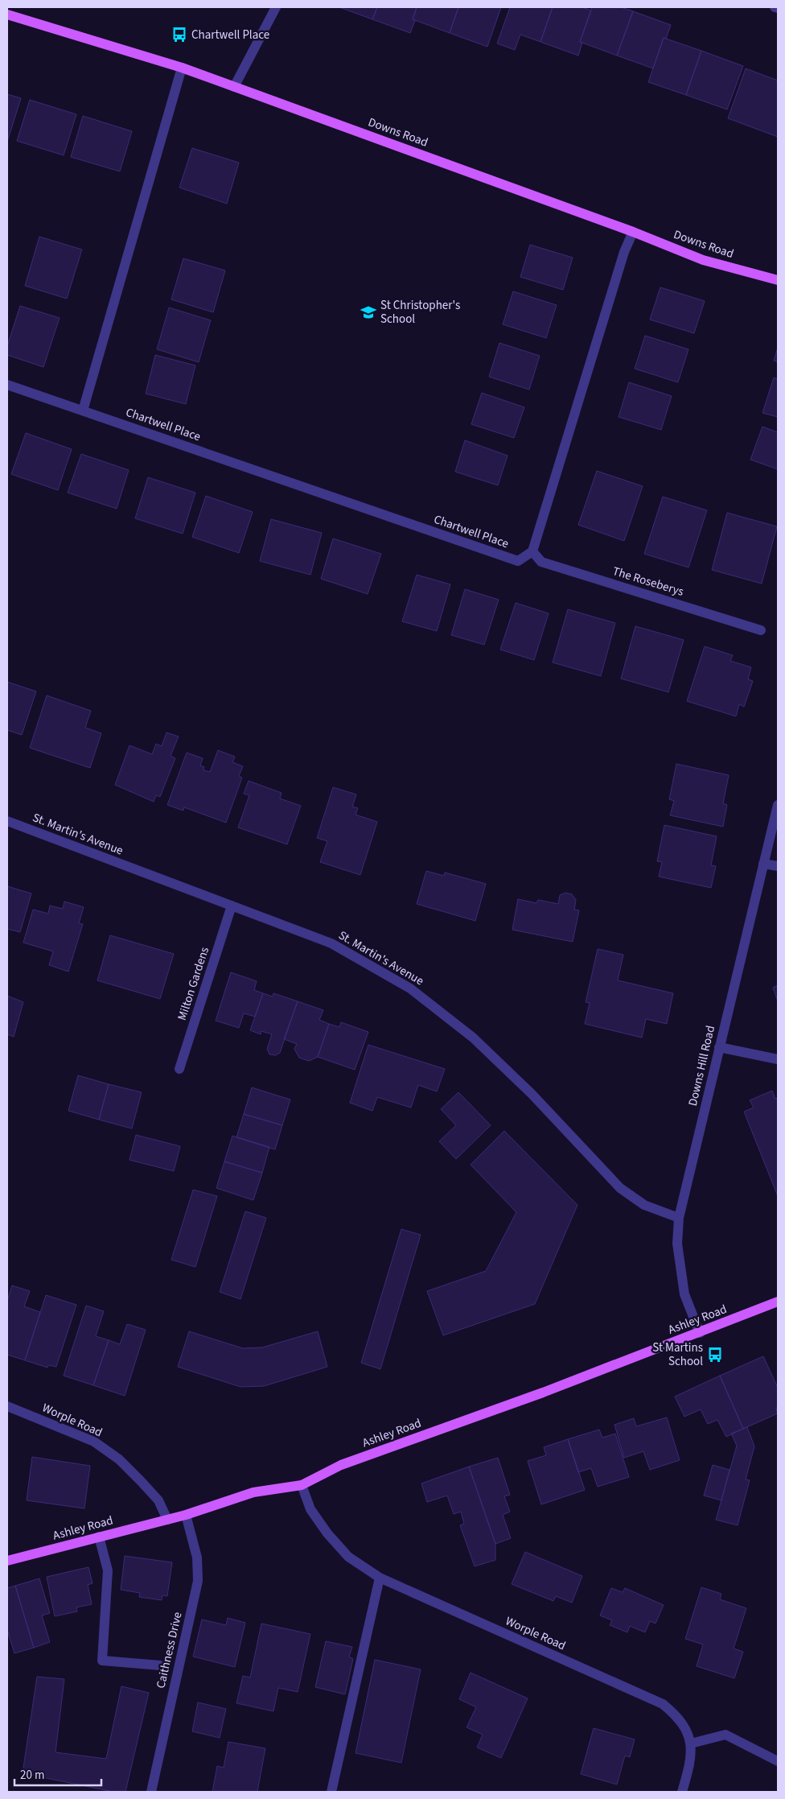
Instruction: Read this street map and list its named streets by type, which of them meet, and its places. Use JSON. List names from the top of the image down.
{
  "streets": {
    "main road": ["Downs Road", "Ashley Road"],
    "street": [
      "Chartwell Place",
      "The Roseberys",
      "St. Martin's Avenue",
      "Milton Gardens",
      "Downs Hill Road",
      "Worple Road",
      "Caithness Drive"
    ]
  },
  "crossings": [
    ["Chartwell Place", "The Roseberys"],
    ["St. Martin's Avenue", "Milton Gardens"],
    ["St. Martin's Avenue", "Downs Hill Road"],
    ["Downs Hill Road", "Ashley Road"],
    ["Ashley Road", "Worple Road"],
    ["Ashley Road", "Caithness Drive"]
  ],
  "places": {
    "bus stop": ["Chartwell Place", "St Martins School"],
    "school or university": ["St Christopher's School"]
  },
  "scale_bar": "20 m"
}
